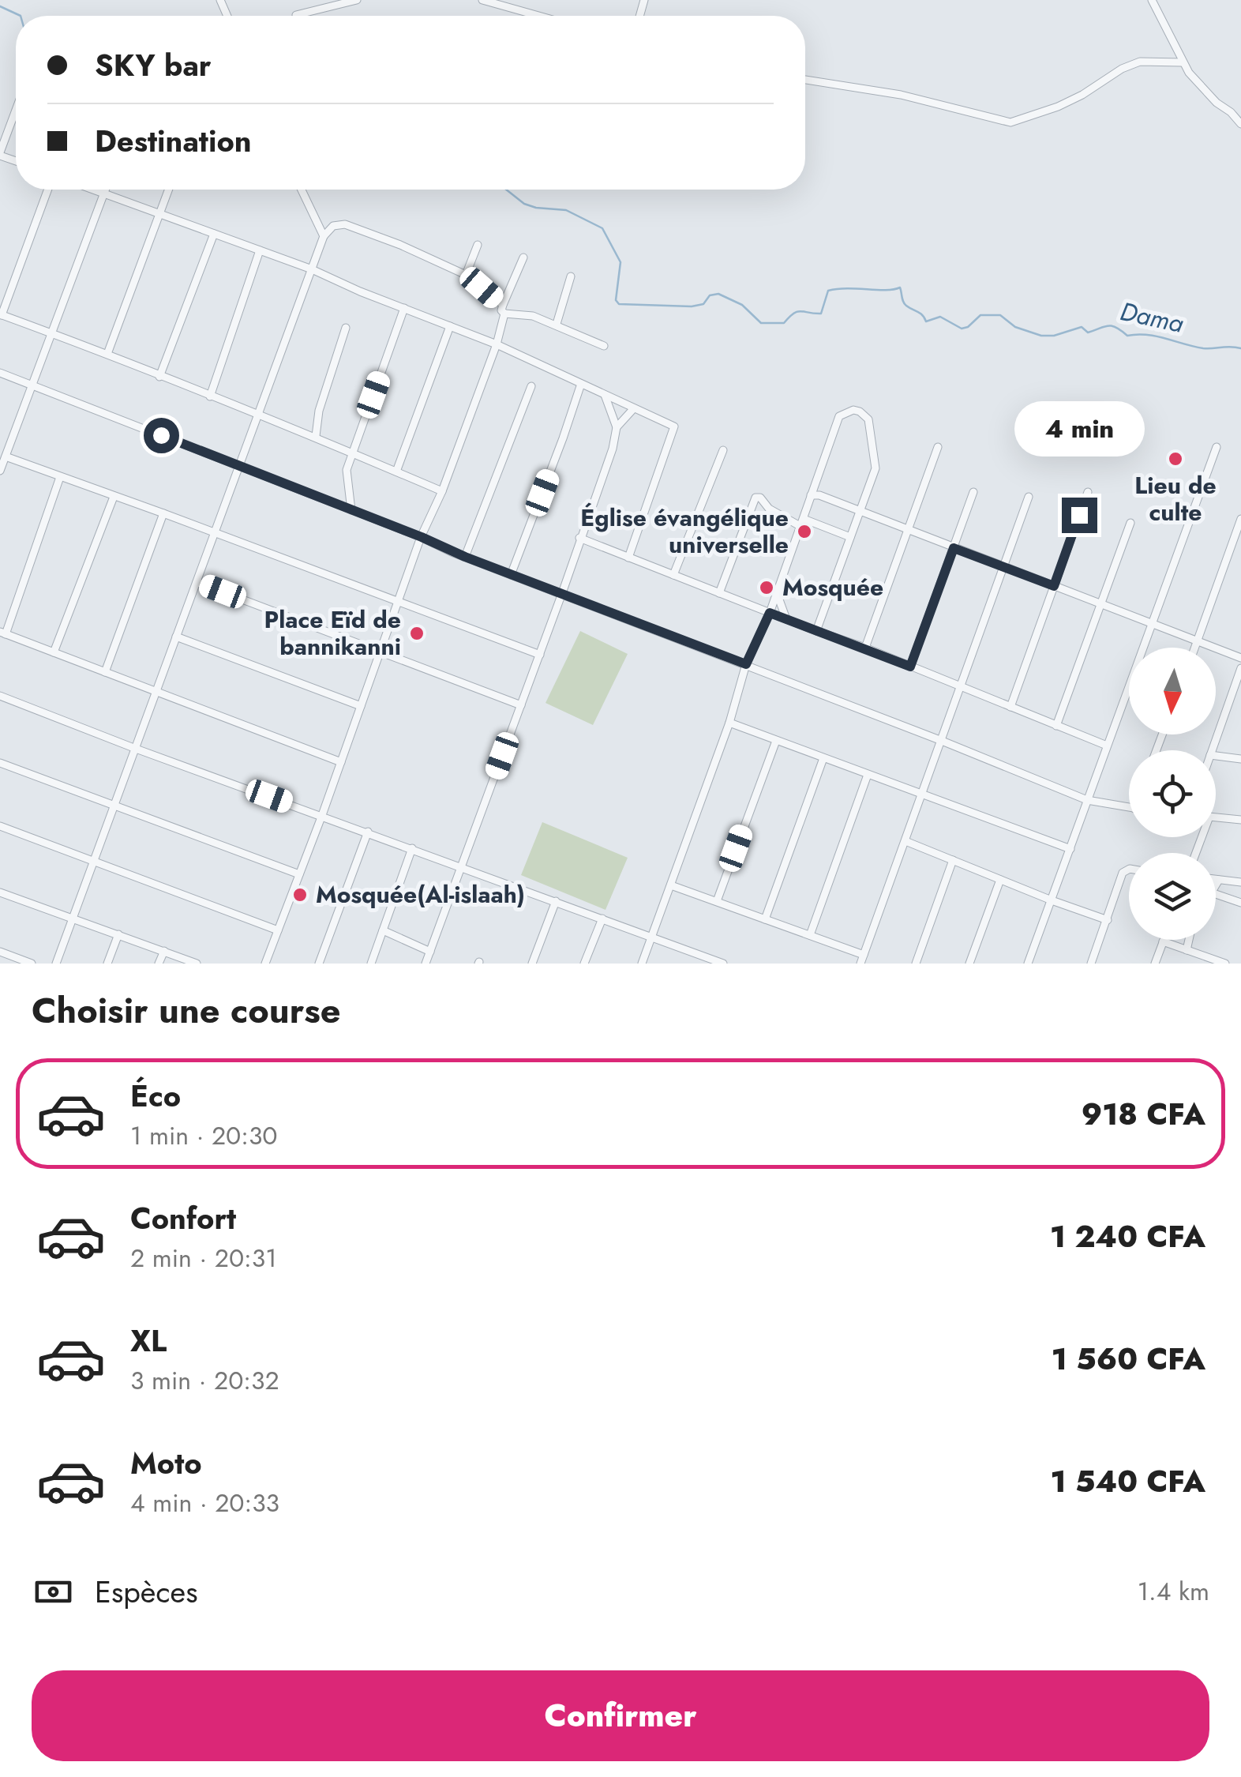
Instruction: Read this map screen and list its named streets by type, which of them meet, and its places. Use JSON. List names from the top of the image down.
{
  "water": ["Dama"],
  "places": [
    "Lieu de culte",
    "Église évangélique universelle",
    "Mosquée",
    "Place Eïd de bannikanni",
    "Mosquée(Al-islaah)"
  ],
  "north": "bottom",
  "page": {
    "banner": ["SKY bar", "Destination"],
    "bubble": "4 min",
    "heading": "Choisir une course",
    "list": [
      {
        "name": "Éco",
        "note": "1 min · 20:30",
        "value": "918 CFA"
      },
      {
        "name": "Confort",
        "note": "2 min · 20:31",
        "value": "1 240 CFA"
      },
      {
        "name": "XL",
        "note": "3 min · 20:32",
        "value": "1 560 CFA"
      },
      {
        "name": "Moto",
        "note": "4 min · 20:33",
        "value": "1 540 CFA"
      }
    ],
    "pay": ["Espèces", "1.4 km"],
    "buttons": "Confirmer"
  }
}
